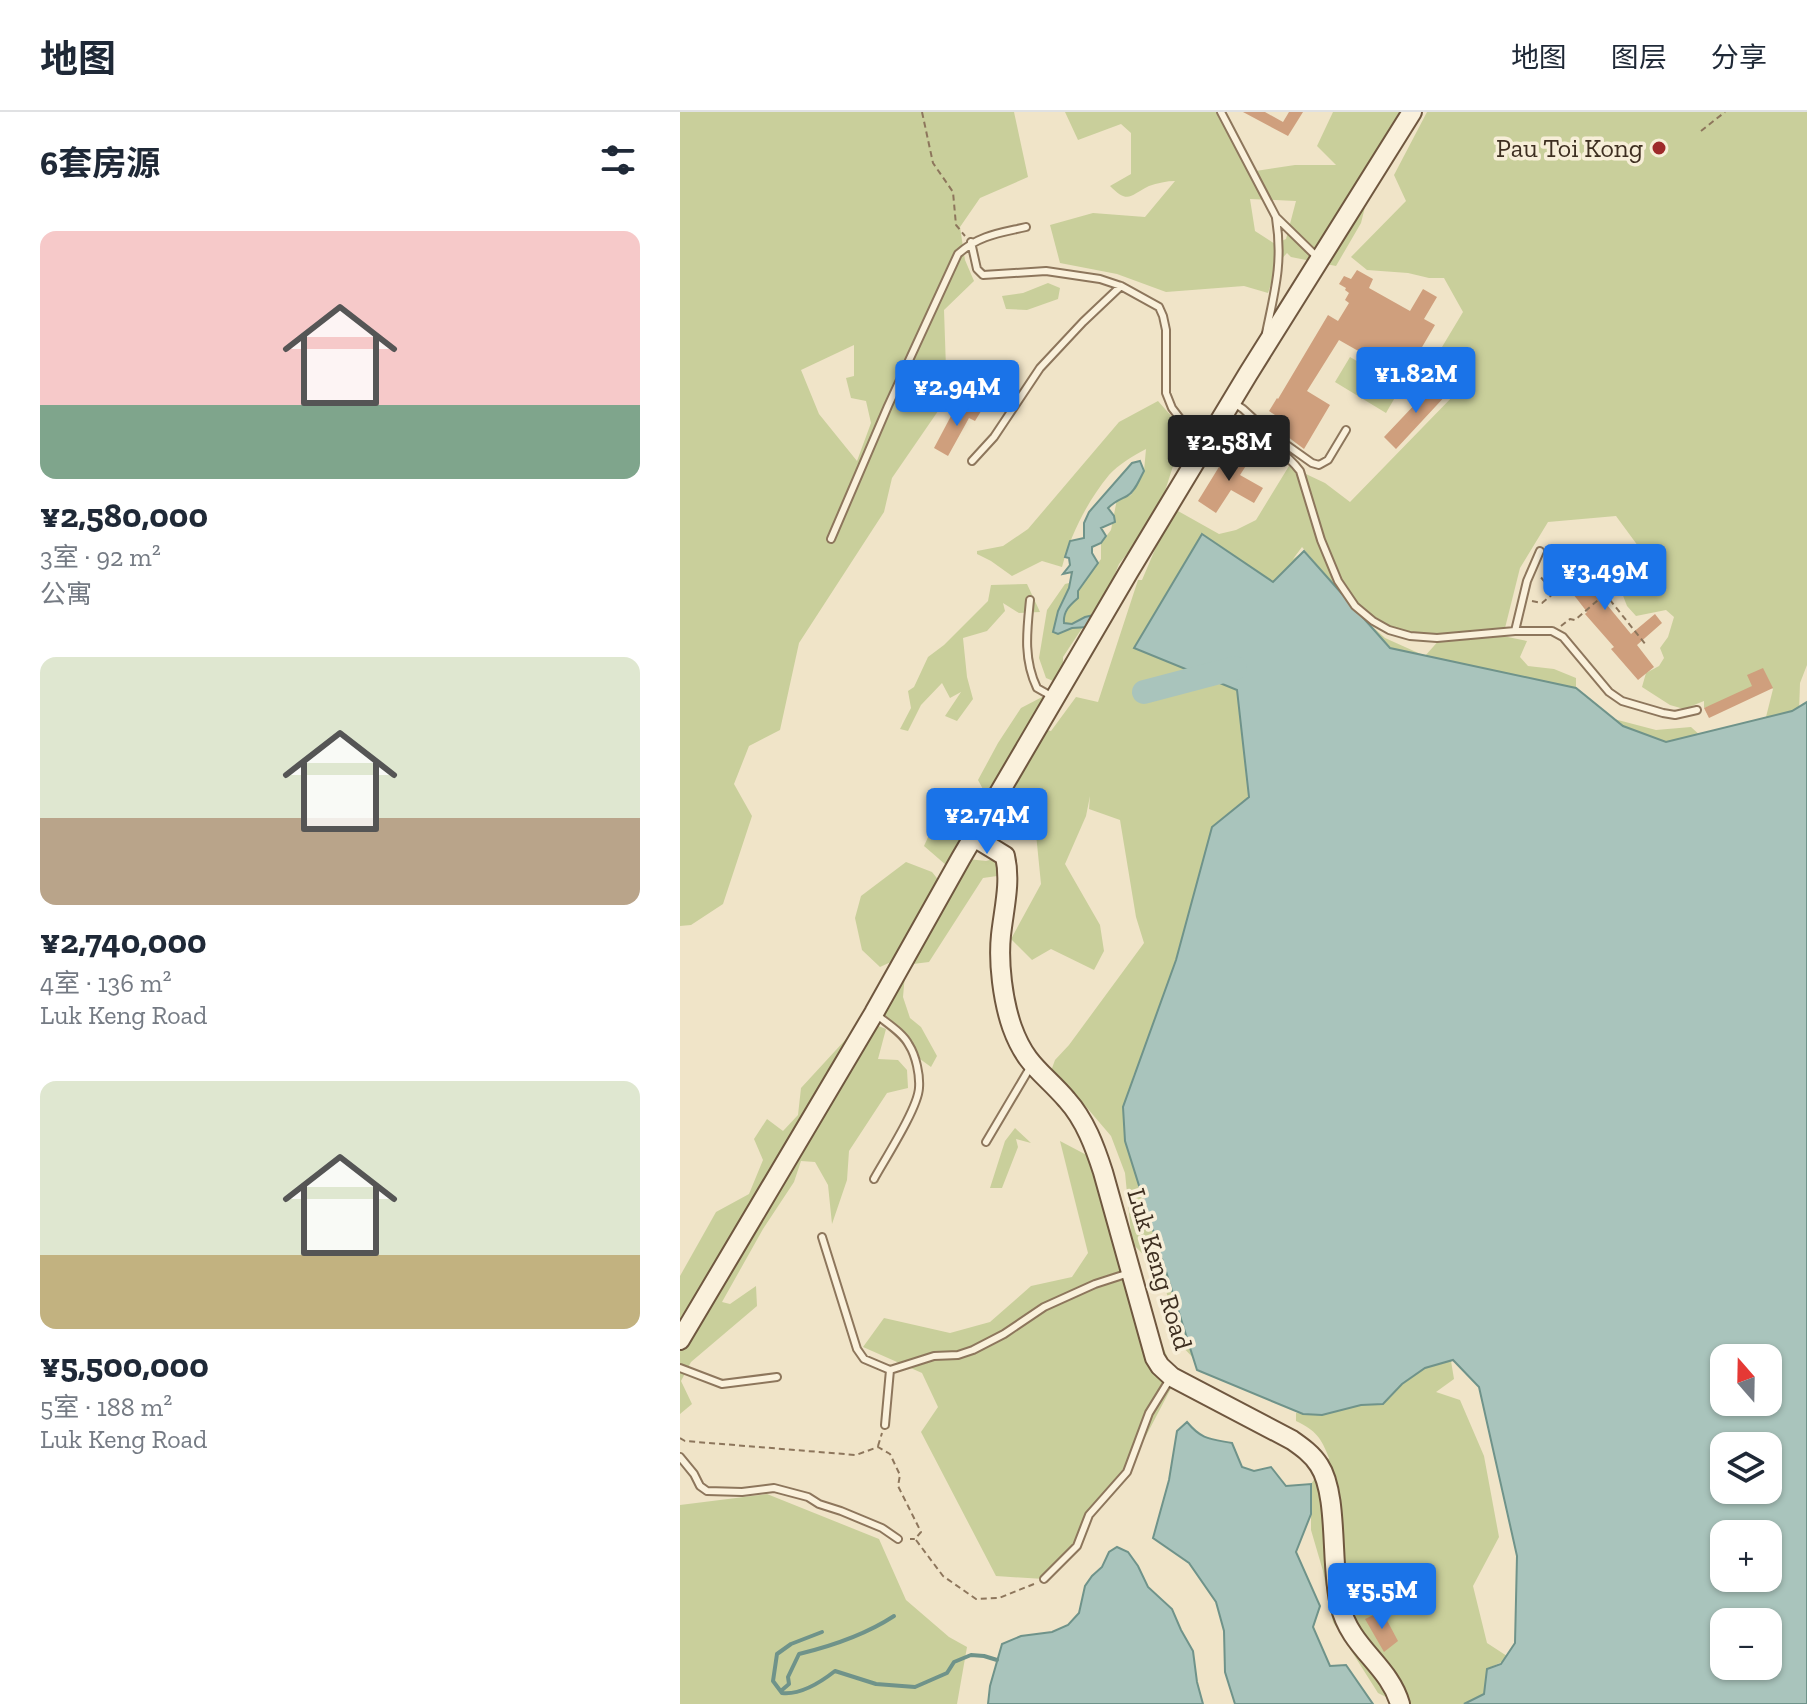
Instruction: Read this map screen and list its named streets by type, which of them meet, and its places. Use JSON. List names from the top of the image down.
{
  "streets": {
    "main road": ["Luk Keng Road"]
  },
  "places": ["Pau Toi Kong"],
  "north": "top",
  "page": {
    "header": "地图",
    "nav": ["地图", "图层", "分享"],
    "heading": "6套房源",
    "list": [
      {
        "name": "¥2,580,000",
        "note": "3室 · 92 m² · 公寓"
      },
      {
        "name": "¥2,740,000",
        "note": "4室 · 136 m² · Luk Keng Road"
      },
      {
        "name": "¥5,500,000",
        "note": "5室 · 188 m² · Luk Keng Road"
      }
    ],
    "price": [
      "¥1.82M",
      "¥2.94M",
      "¥2.58M",
      "¥3.49M",
      "¥2.74M",
      "¥5.5M"
    ],
    "map_buttons": ["+", "−"]
  }
}
